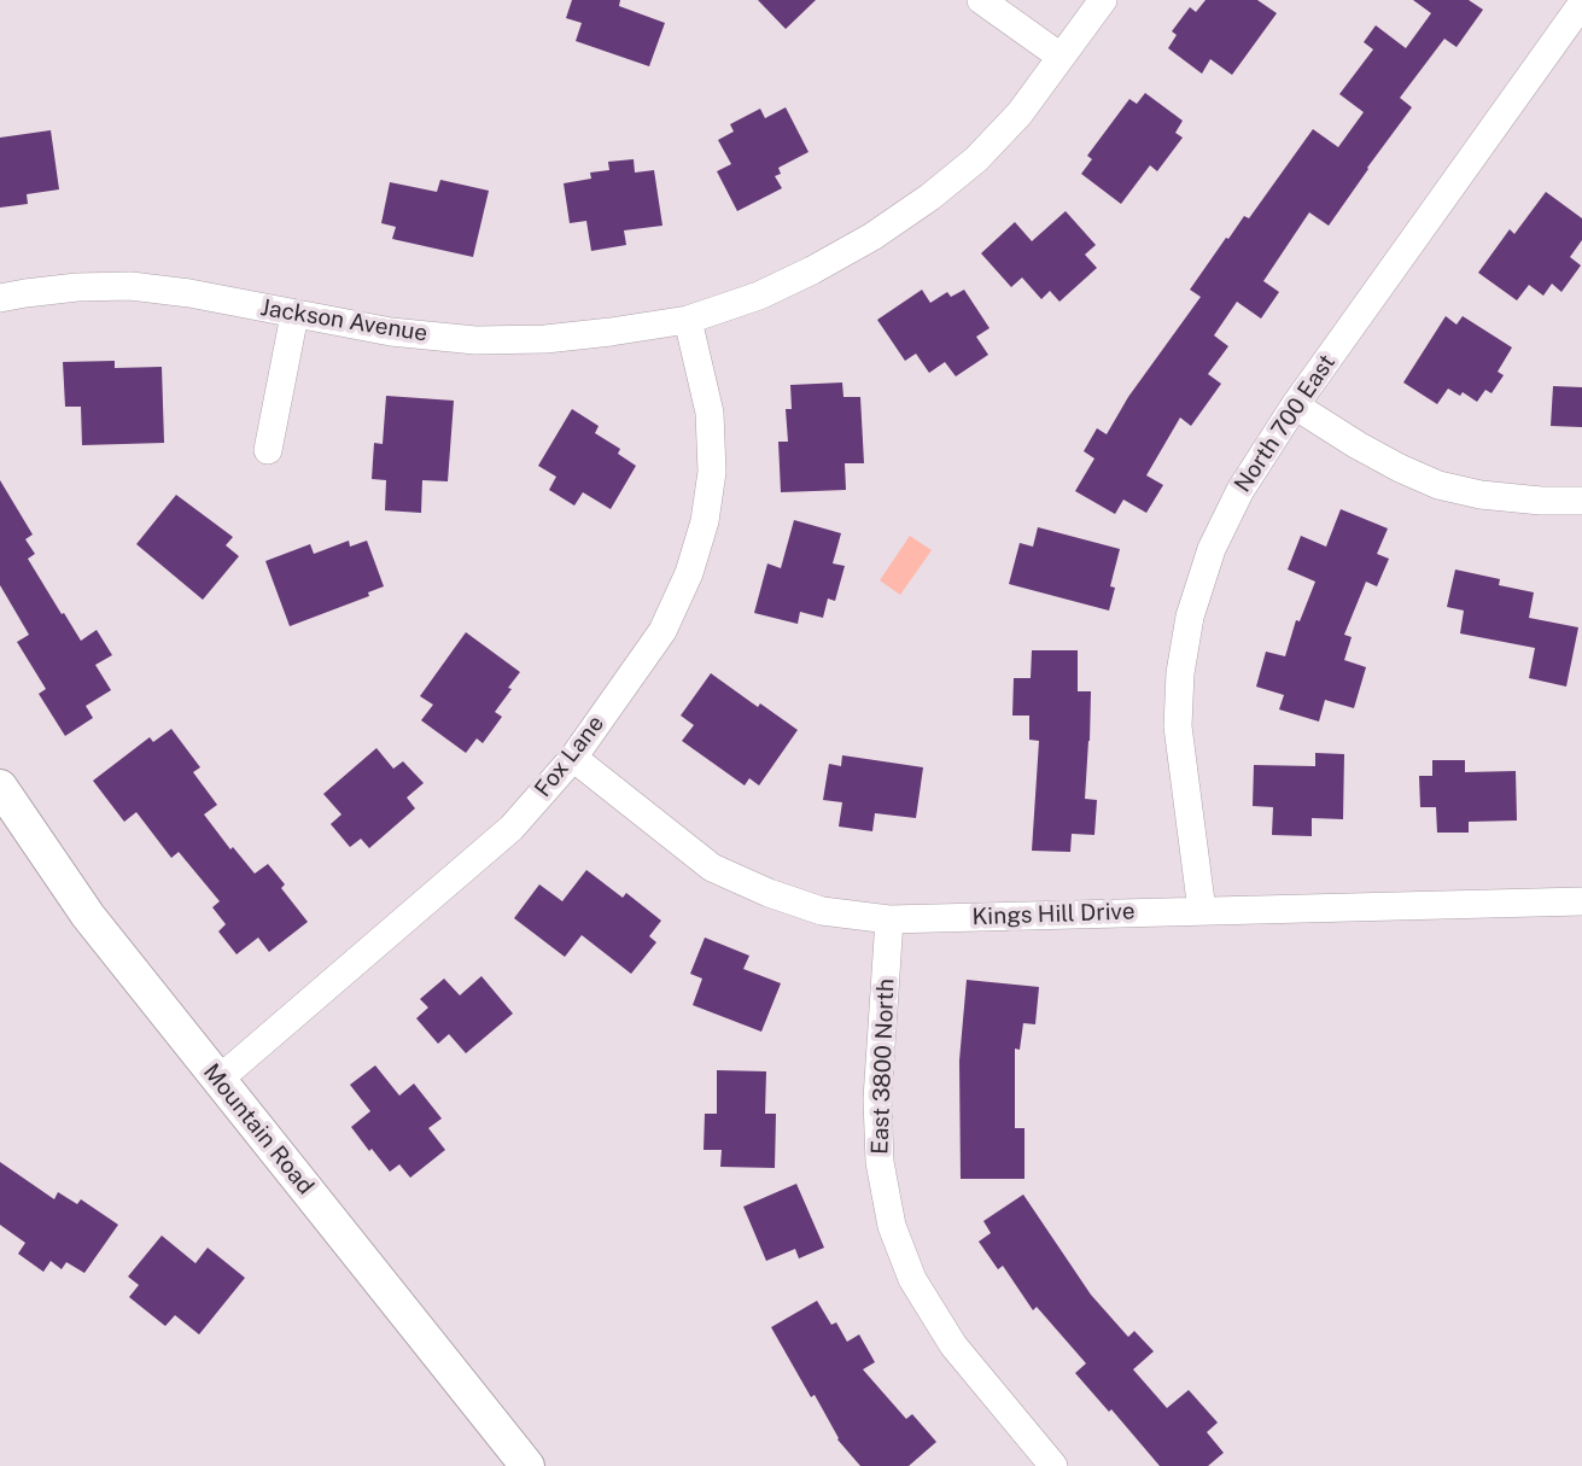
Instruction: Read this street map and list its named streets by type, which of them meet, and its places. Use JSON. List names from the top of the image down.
{
  "streets": {
    "street": [
      "Jackson Avenue",
      "North 700 East",
      "Fox Lane",
      "Kings Hill Drive",
      "East 3800 North",
      "Mountain Road"
    ]
  },
  "crossings": [
    ["Jackson Avenue", "Fox Lane"],
    ["North 700 East", "Kings Hill Drive"],
    ["Fox Lane", "Kings Hill Drive"],
    ["Fox Lane", "Mountain Road"],
    ["Kings Hill Drive", "East 3800 North"]
  ]
}
